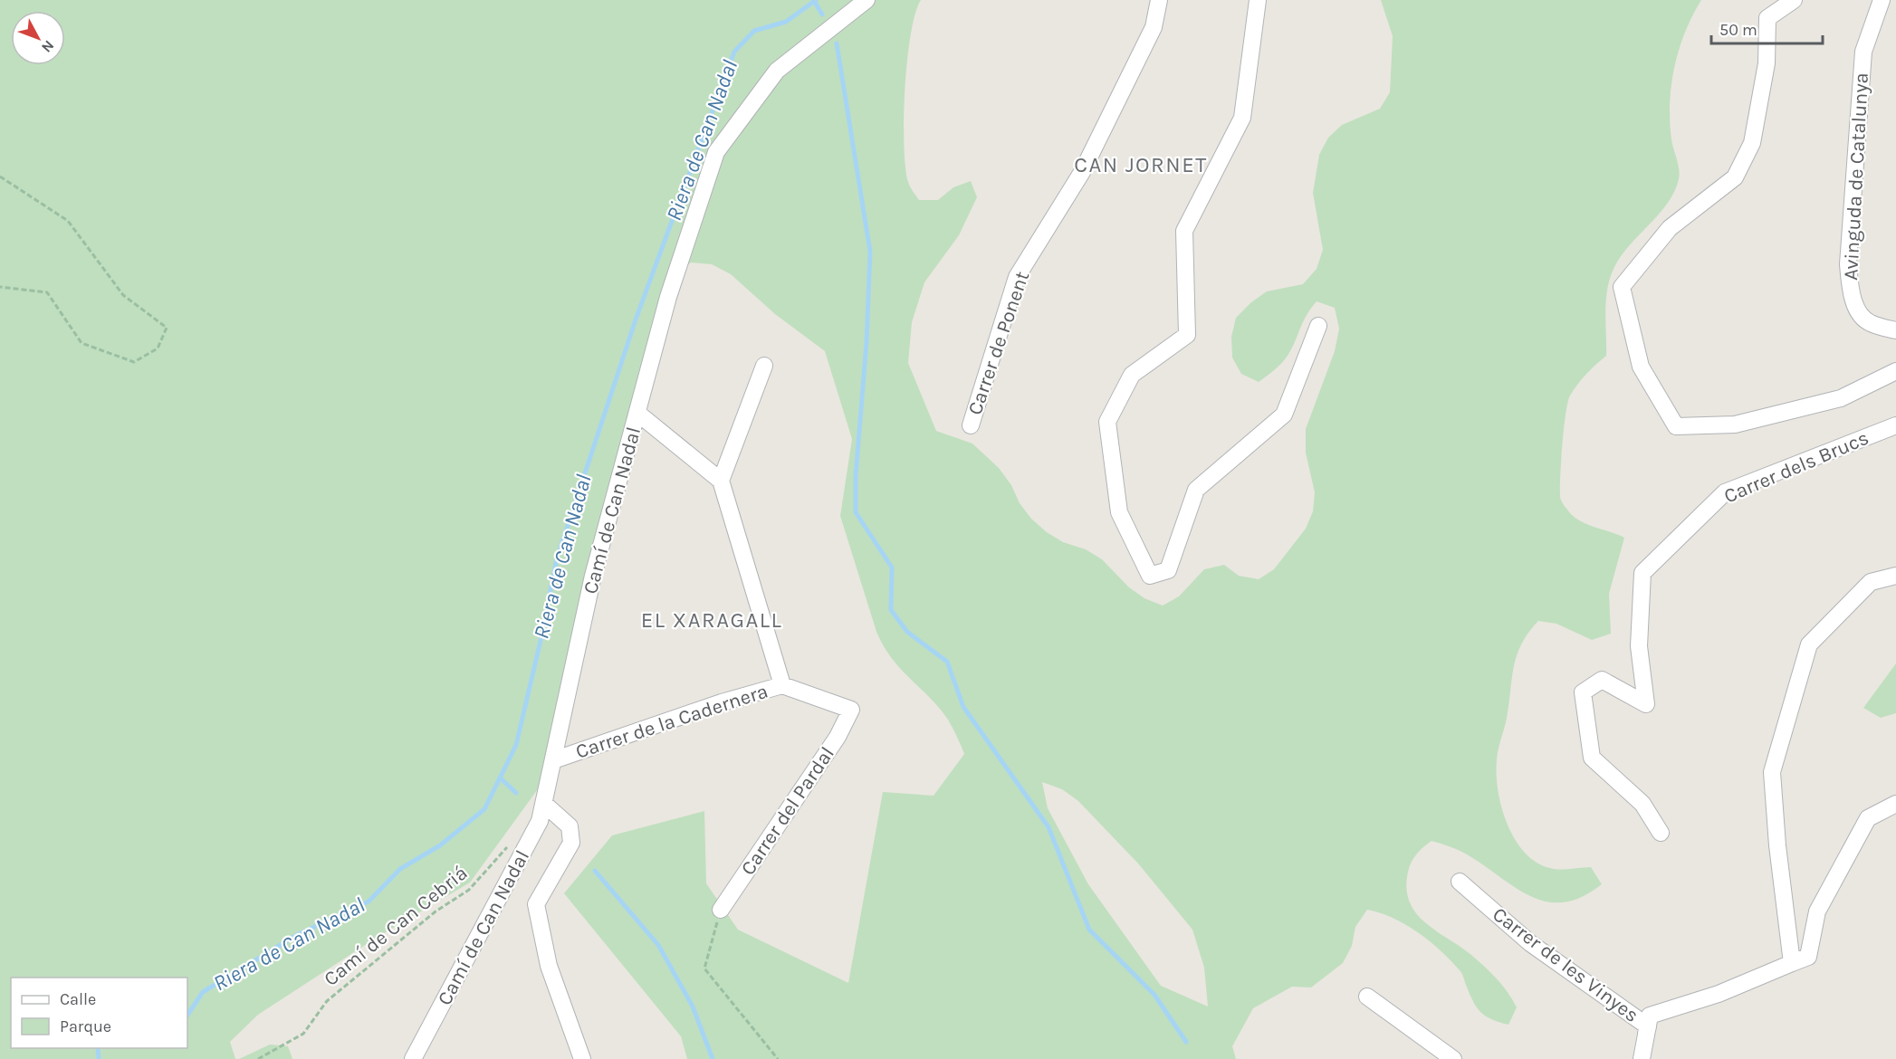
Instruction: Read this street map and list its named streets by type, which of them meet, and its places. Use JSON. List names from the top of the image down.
{
  "streets": {
    "street": [
      "Avinguda de Catalunya",
      "Carrer de Ponent",
      "Carrer dels Brucs",
      "Camí de Can Nadal",
      "Carrer de la Cadernera",
      "Carrer del Pardal",
      "Carrer de les Vinyes"
    ],
    "path": ["Camí de Can Cebriá"]
  },
  "crossings": [
    ["Camí de Can Nadal", "Carrer de la Cadernera"],
    ["Carrer de la Cadernera", "Carrer del Pardal"]
  ],
  "districts": ["CAN JORNET", "EL XARAGALL"],
  "water": ["Riera de Can Nadal"],
  "legend": ["Calle", "Parque"],
  "scale_bar": "50 m",
  "north": "bottom right"
}
